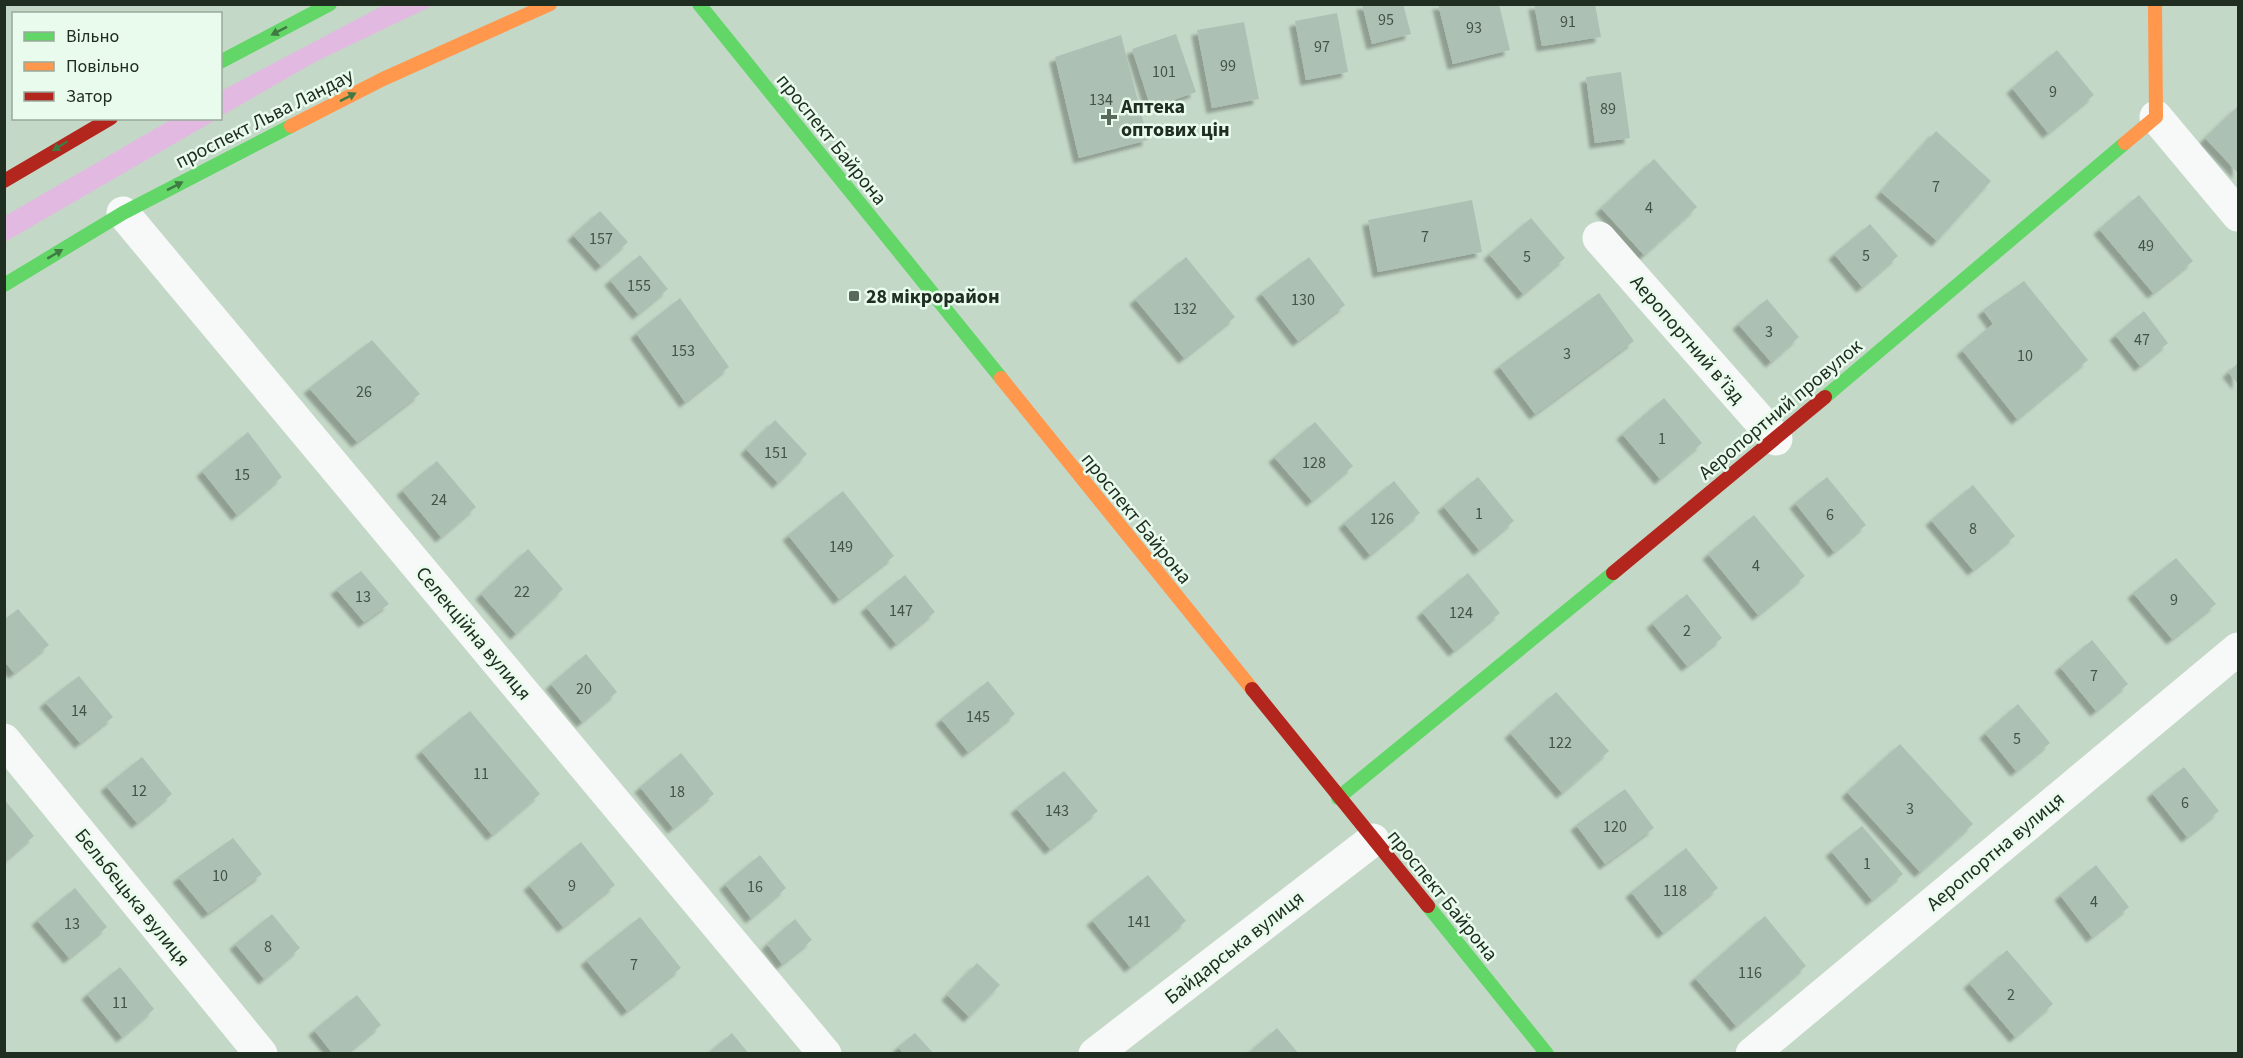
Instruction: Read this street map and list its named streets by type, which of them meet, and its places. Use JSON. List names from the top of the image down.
{
  "streets": {
    "main road": ["проспект Льва Ландау", "проспект Байрона", "Аеропортний провулок"],
    "street": [
      "Аеропортний в’їзд",
      "Селекційна вулиця",
      "Аеропортна вулиця",
      "Бельбецька вулиця",
      "Байдарська вулиця"
    ]
  },
  "crossings": [
    ["проспект Льва Ландау", "Селекційна вулиця"],
    ["проспект Байрона", "Аеропортний провулок"],
    ["проспект Байрона", "Байдарська вулиця"],
    ["Аеропортний в’їзд", "Аеропортний провулок"]
  ],
  "places": {
    "health": ["Аптека оптових цін"],
    "transit": ["28 мікрорайон"]
  },
  "house_numbers": [
    "95",
    "91",
    "93",
    "97",
    "99",
    "101",
    "9",
    "134",
    "89",
    "7",
    "4",
    "7",
    "157",
    "49",
    "5",
    "5",
    "155",
    "130",
    "132",
    "3",
    "47",
    "153",
    "3",
    "10",
    "26",
    "1",
    "151",
    "128",
    "15",
    "24",
    "1",
    "6",
    "126",
    "8",
    "149",
    "4",
    "22",
    "13",
    "9",
    "147",
    "124",
    "2",
    "7",
    "20",
    "14",
    "145",
    "5",
    "122",
    "11",
    "12",
    "18",
    "6",
    "3",
    "143",
    "120",
    "1",
    "10",
    "9",
    "16",
    "118",
    "4",
    "141",
    "13",
    "8",
    "7",
    "116",
    "2",
    "11"
  ],
  "legend": ["Вільно", "Повільно", "Затор"]
}
